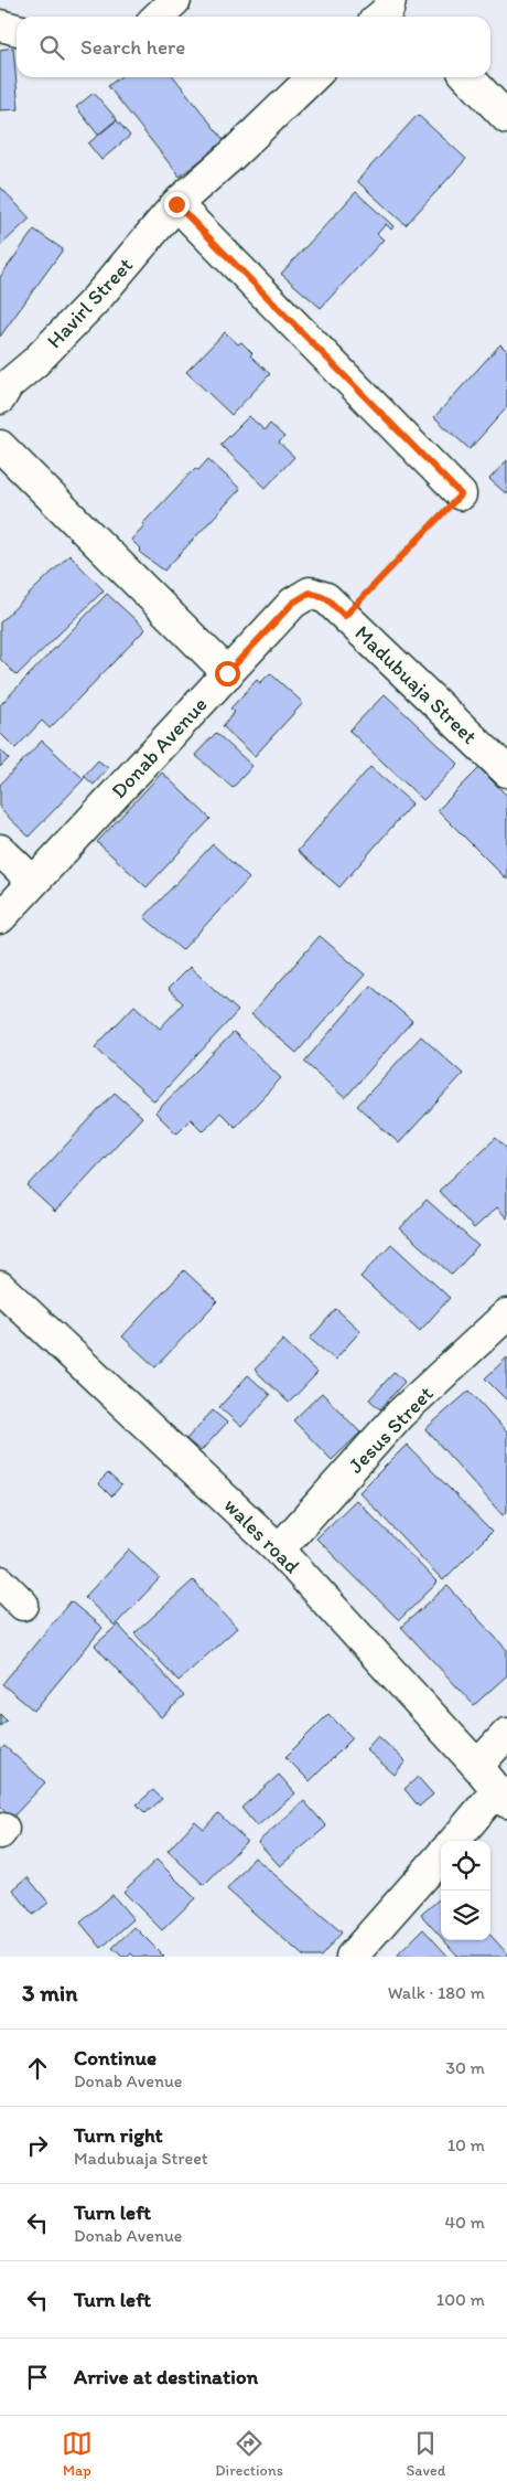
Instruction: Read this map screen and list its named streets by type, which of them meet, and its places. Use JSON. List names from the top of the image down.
{
  "streets": {
    "street": [
      "Havirl Street",
      "Madubuaja Street",
      "Donab Avenue",
      "Jesus Street",
      "wales road"
    ]
  },
  "crossings": [
    ["Madubuaja Street", "Donab Avenue"],
    ["Jesus Street", "wales road"]
  ],
  "page": {
    "search": "Search here",
    "heading": ["3 min", "Walk · 180 m"],
    "list": [
      ["Continue", "Donab Avenue", "30 m"],
      ["Turn right", "Madubuaja Street", "10 m"],
      ["Turn left", "Donab Avenue", "40 m"],
      ["Turn left", "100 m"],
      "Arrive at destination"
    ],
    "nav": ["Map", "Directions", "Saved"]
  }
}
